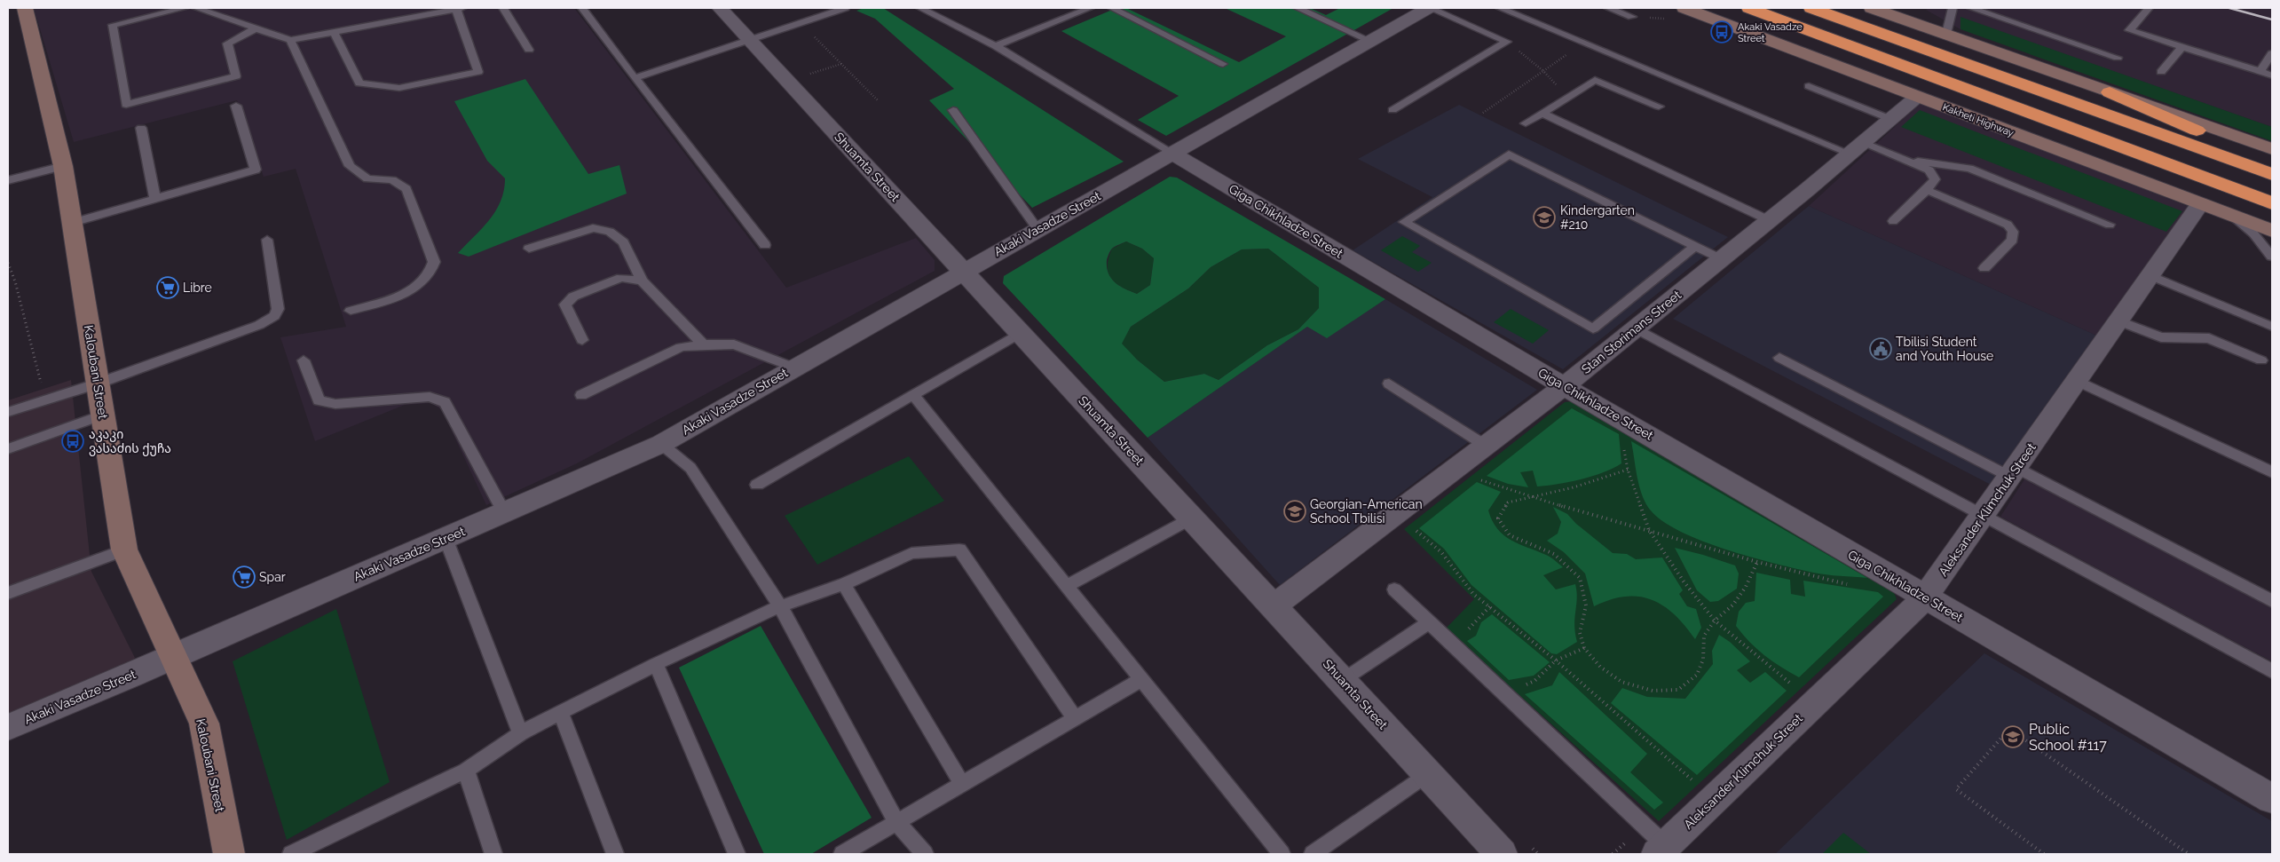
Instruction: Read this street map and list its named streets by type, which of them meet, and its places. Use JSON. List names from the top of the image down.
{
  "streets": {
    "highway": ["Kakheti Highway"],
    "street": [
      "Shuamta Street",
      "Giga Chikhladze Street",
      "Akaki Vasadze Street",
      "Stan Storimans Street",
      "Kaloubani Street",
      "Aleksander Klimchuk Street"
    ]
  },
  "crossings": [
    ["Kakheti Highway", "Stan Storimans Street"],
    ["Kakheti Highway", "Aleksander Klimchuk Street"],
    ["Shuamta Street", "Akaki Vasadze Street"],
    ["Shuamta Street", "Stan Storimans Street"],
    ["Giga Chikhladze Street", "Akaki Vasadze Street"],
    ["Giga Chikhladze Street", "Stan Storimans Street"],
    ["Giga Chikhladze Street", "Aleksander Klimchuk Street"],
    ["Akaki Vasadze Street", "Kaloubani Street"]
  ],
  "places": {
    "bus stop": ["Akaki Vasadze Street", "აკაკი ვასაძის ქუჩა"],
    "school or university": ["Kindergarten #210", "Georgian-American School Tbilisi", "Public School #117"],
    "supermarket": ["Libre", "Spar"],
    "public building": ["Tbilisi Student and Youth House"]
  }
}
